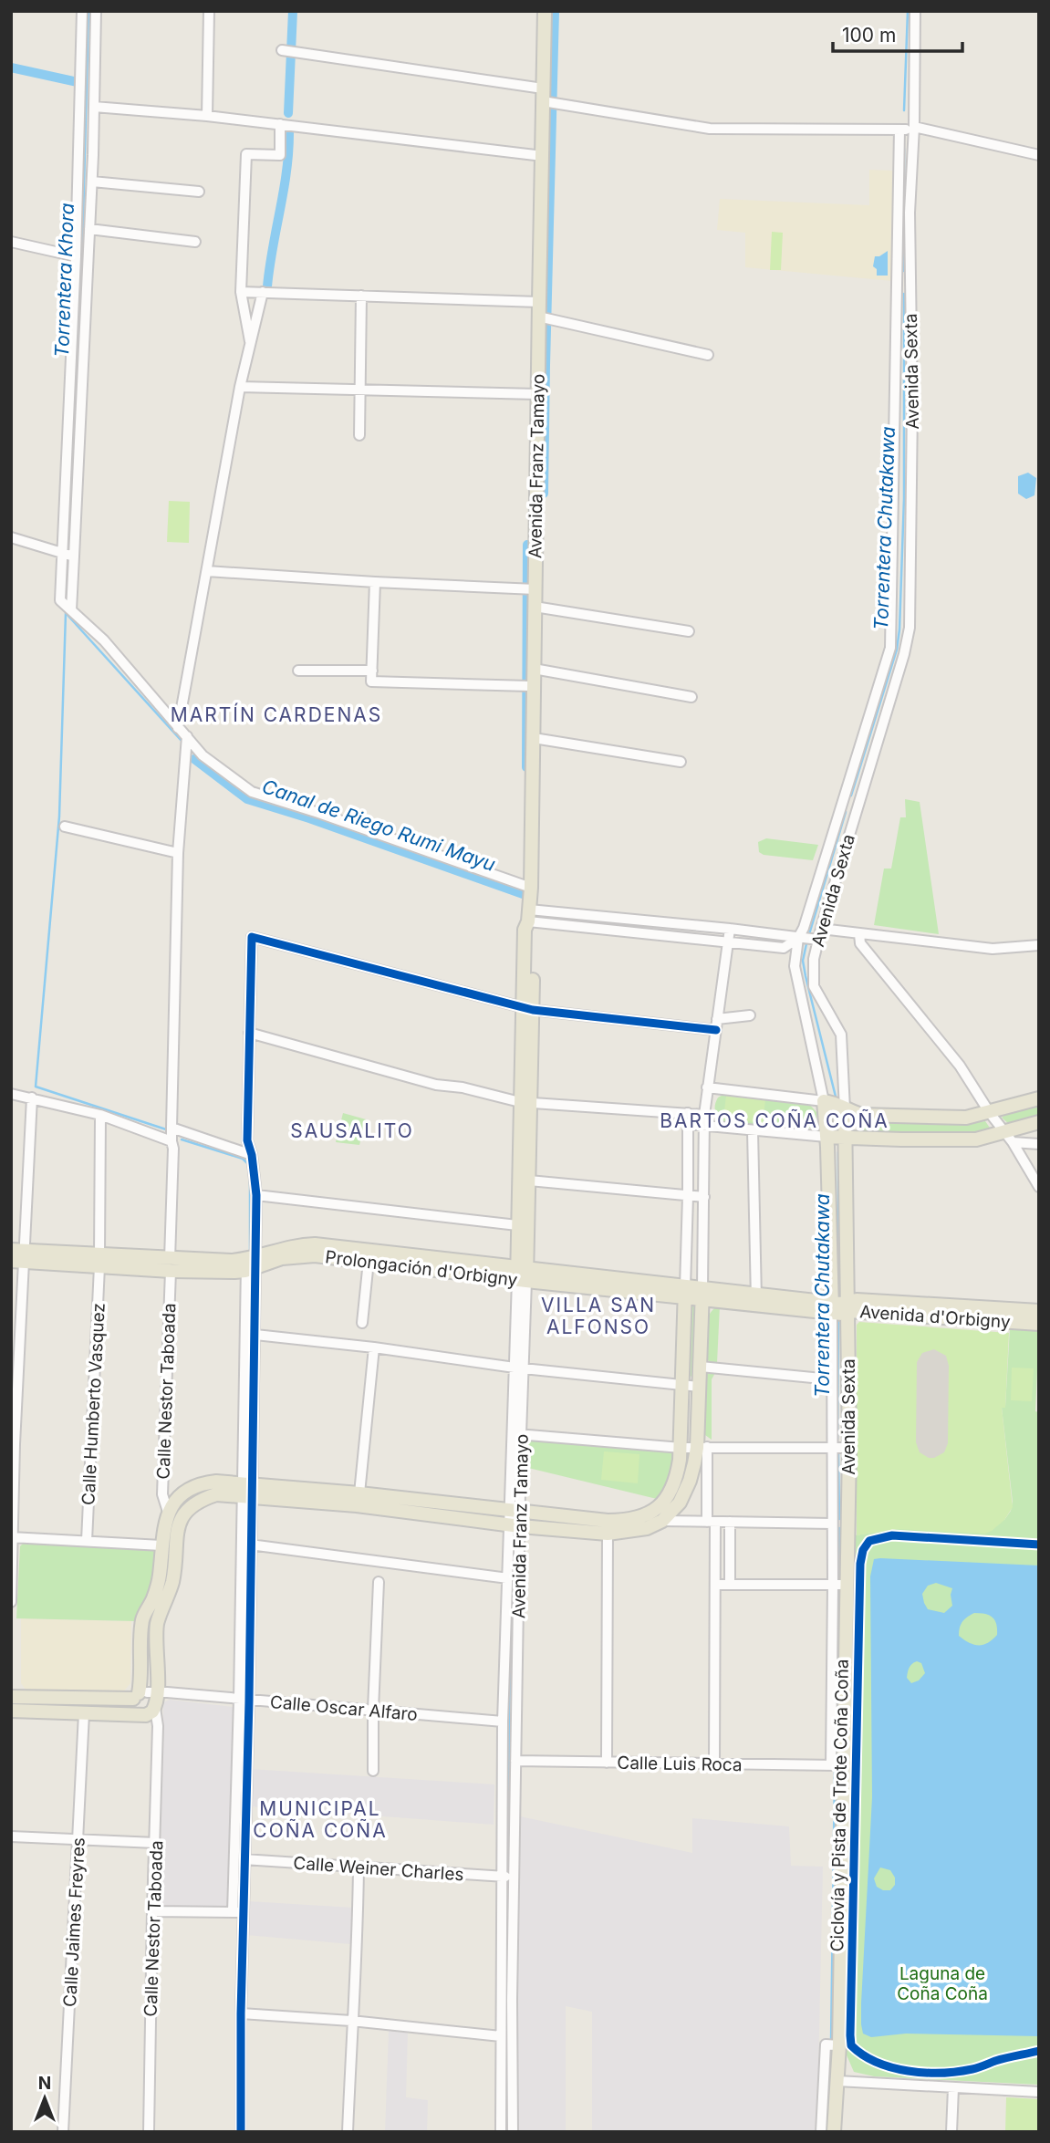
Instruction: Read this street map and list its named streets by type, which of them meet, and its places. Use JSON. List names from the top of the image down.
{
  "streets": {
    "main road": [
      "Avenida Sexta",
      "Avenida Franz Tamayo",
      "Prolongación d'Orbigny",
      "Avenida d'Orbigny",
      "Calle Oscar Alfaro"
    ],
    "street": [
      "Calle Nestor Taboada",
      "Calle Humberto Vasquez",
      "Calle Luis Roca",
      "Calle Weiner Charles",
      "Calle Jaimes Freyres"
    ],
    "cycle path": ["Ciclovía y Pista de Trote Coña Coña"]
  },
  "crossings": [
    ["Avenida Sexta", "Prolongación d'Orbigny"],
    ["Avenida Sexta", "Avenida d'Orbigny"],
    ["Avenida Sexta", "Calle Luis Roca"],
    ["Avenida Franz Tamayo", "Prolongación d'Orbigny"],
    ["Avenida Franz Tamayo", "Calle Oscar Alfaro"],
    ["Avenida Franz Tamayo", "Calle Luis Roca"],
    ["Avenida Franz Tamayo", "Calle Weiner Charles"],
    ["Prolongación d'Orbigny", "Avenida d'Orbigny"],
    ["Prolongación d'Orbigny", "Calle Nestor Taboada"],
    ["Prolongación d'Orbigny", "Calle Humberto Vasquez"],
    ["Calle Nestor Taboada", "Calle Oscar Alfaro"],
    ["Calle Oscar Alfaro", "Calle Jaimes Freyres"]
  ],
  "districts": [
    "MARTÍN CARDENAS",
    "BARTOS COÑA COÑA",
    "SAUSALITO",
    "VILLA SAN ALFONSO",
    "MUNICIPAL COÑA COÑA"
  ],
  "water": ["Torrentera Khora", "Torrentera Chutakawa", "Canal de Riego Rumi Mayu"],
  "parks": ["Laguna de Coña Coña"],
  "scale_bar": "100 m",
  "north": "top"
}
